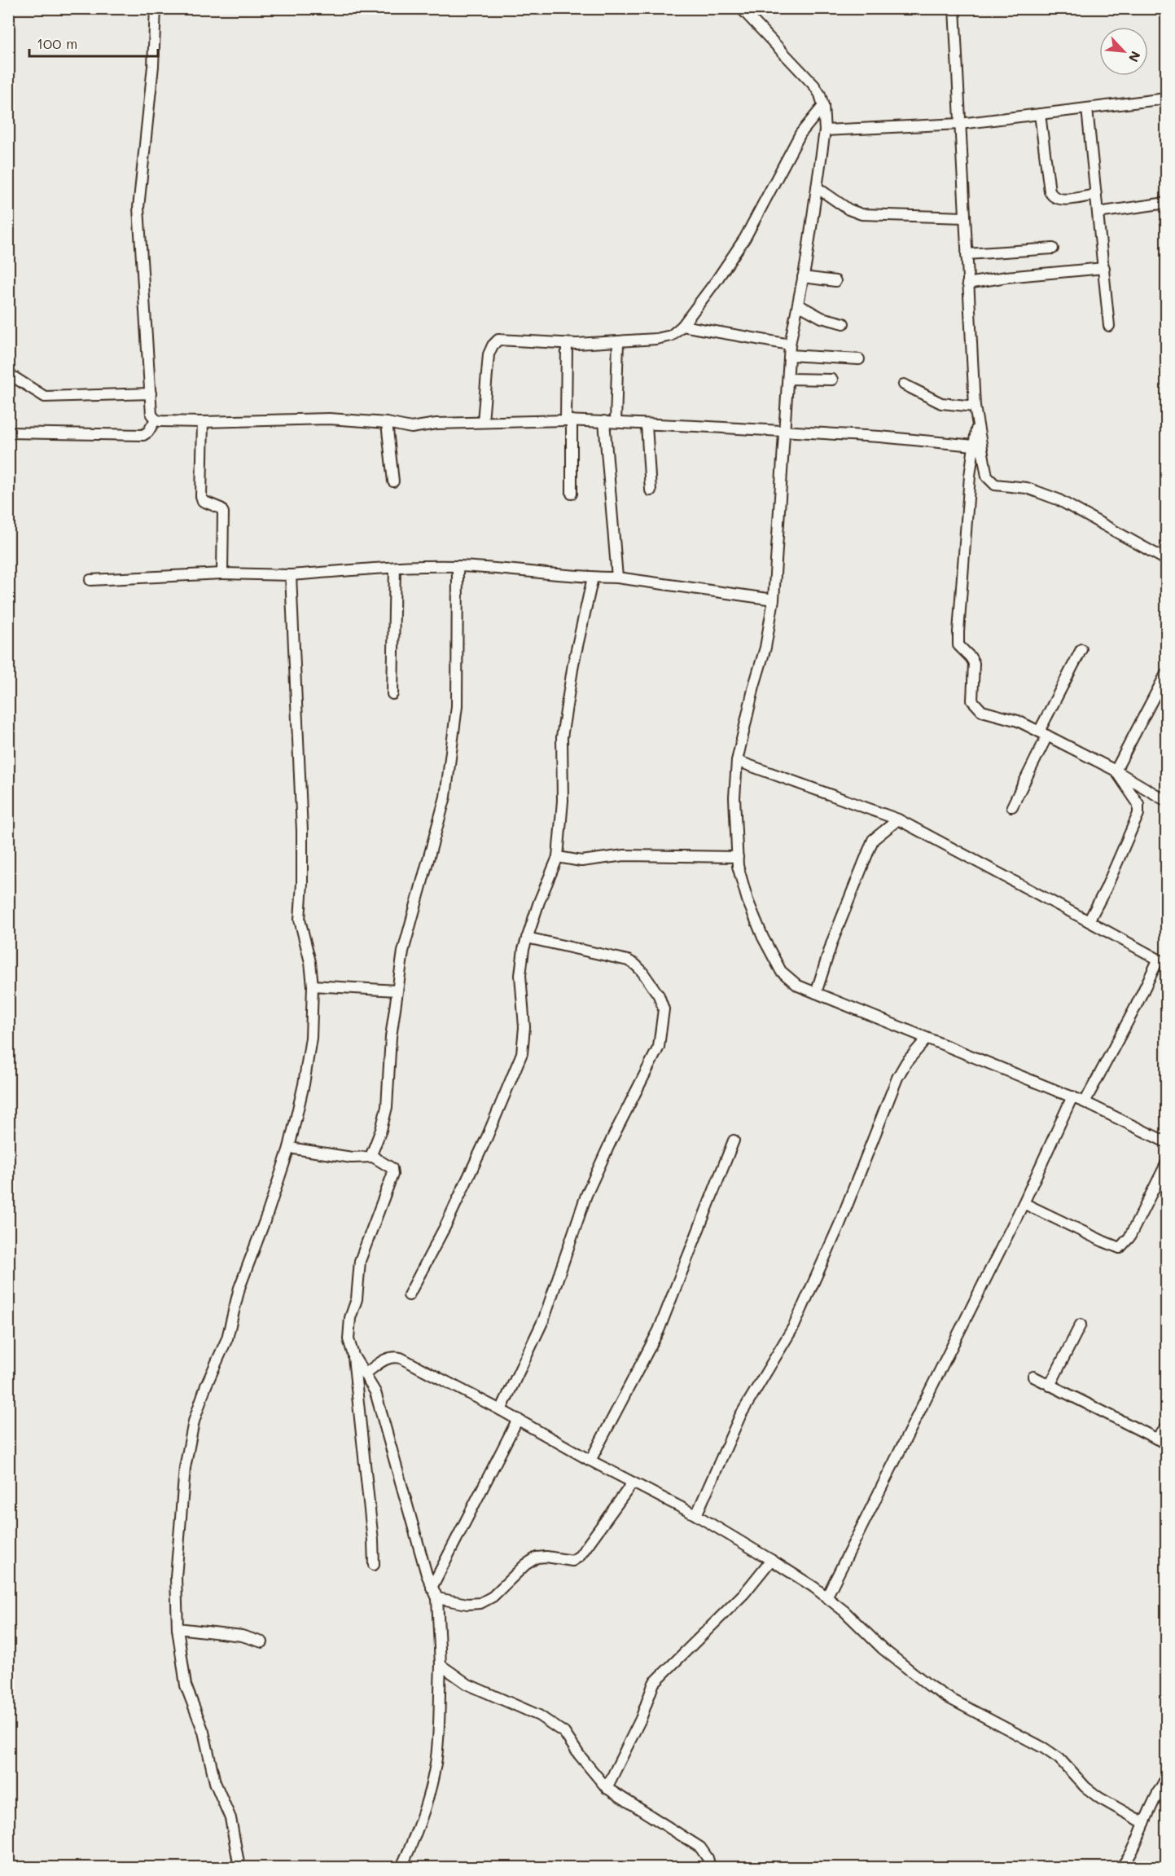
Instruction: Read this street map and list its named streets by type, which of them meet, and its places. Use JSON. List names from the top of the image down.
{
  "scale_bar": "100 m",
  "north": "bottom right"
}
